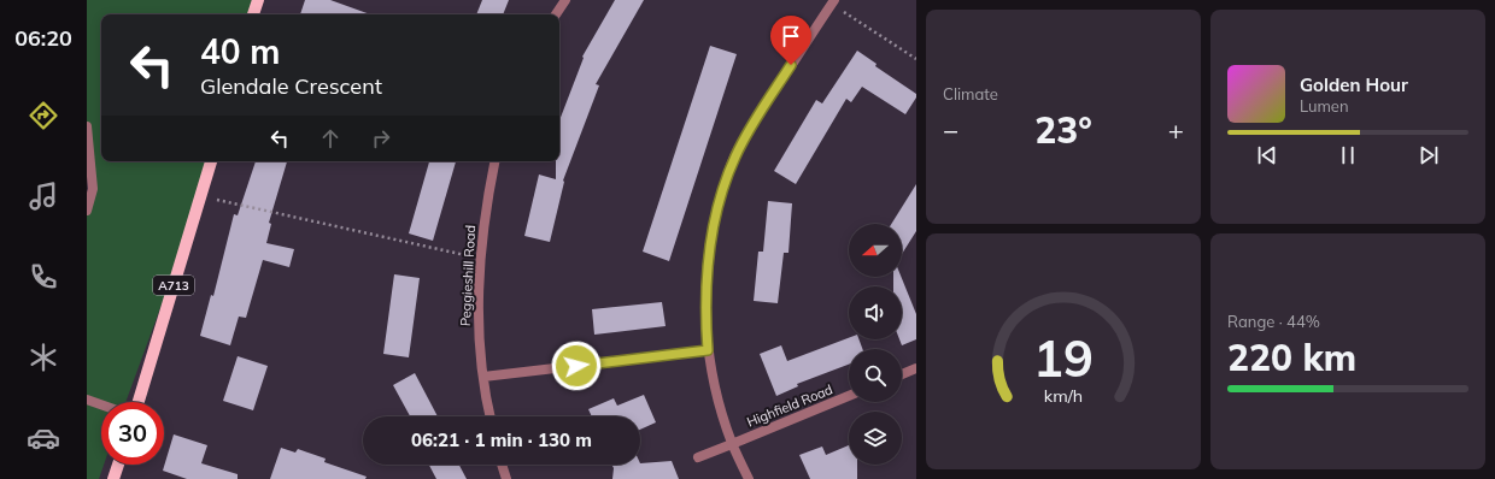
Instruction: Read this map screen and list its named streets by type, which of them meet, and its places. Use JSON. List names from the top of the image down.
{
  "streets": {
    "main road": ["A713"],
    "street": ["Peggieshill Road", "Highfield Road"]
  },
  "north": "left",
  "page": {
    "tabs": "06:20",
    "tile": [
      "Climate",
      ["Range · 44%", "220 km"]
    ],
    "turn": ["40 m", "Glendale Crescent"],
    "song": ["Golden Hour", "Lumen"],
    "heat": ["−", "23°", "+"],
    "limit": "30",
    "trip": "06:21 · 1 min · 130 m",
    "gauge": ["19", "km/h"]
  }
}
